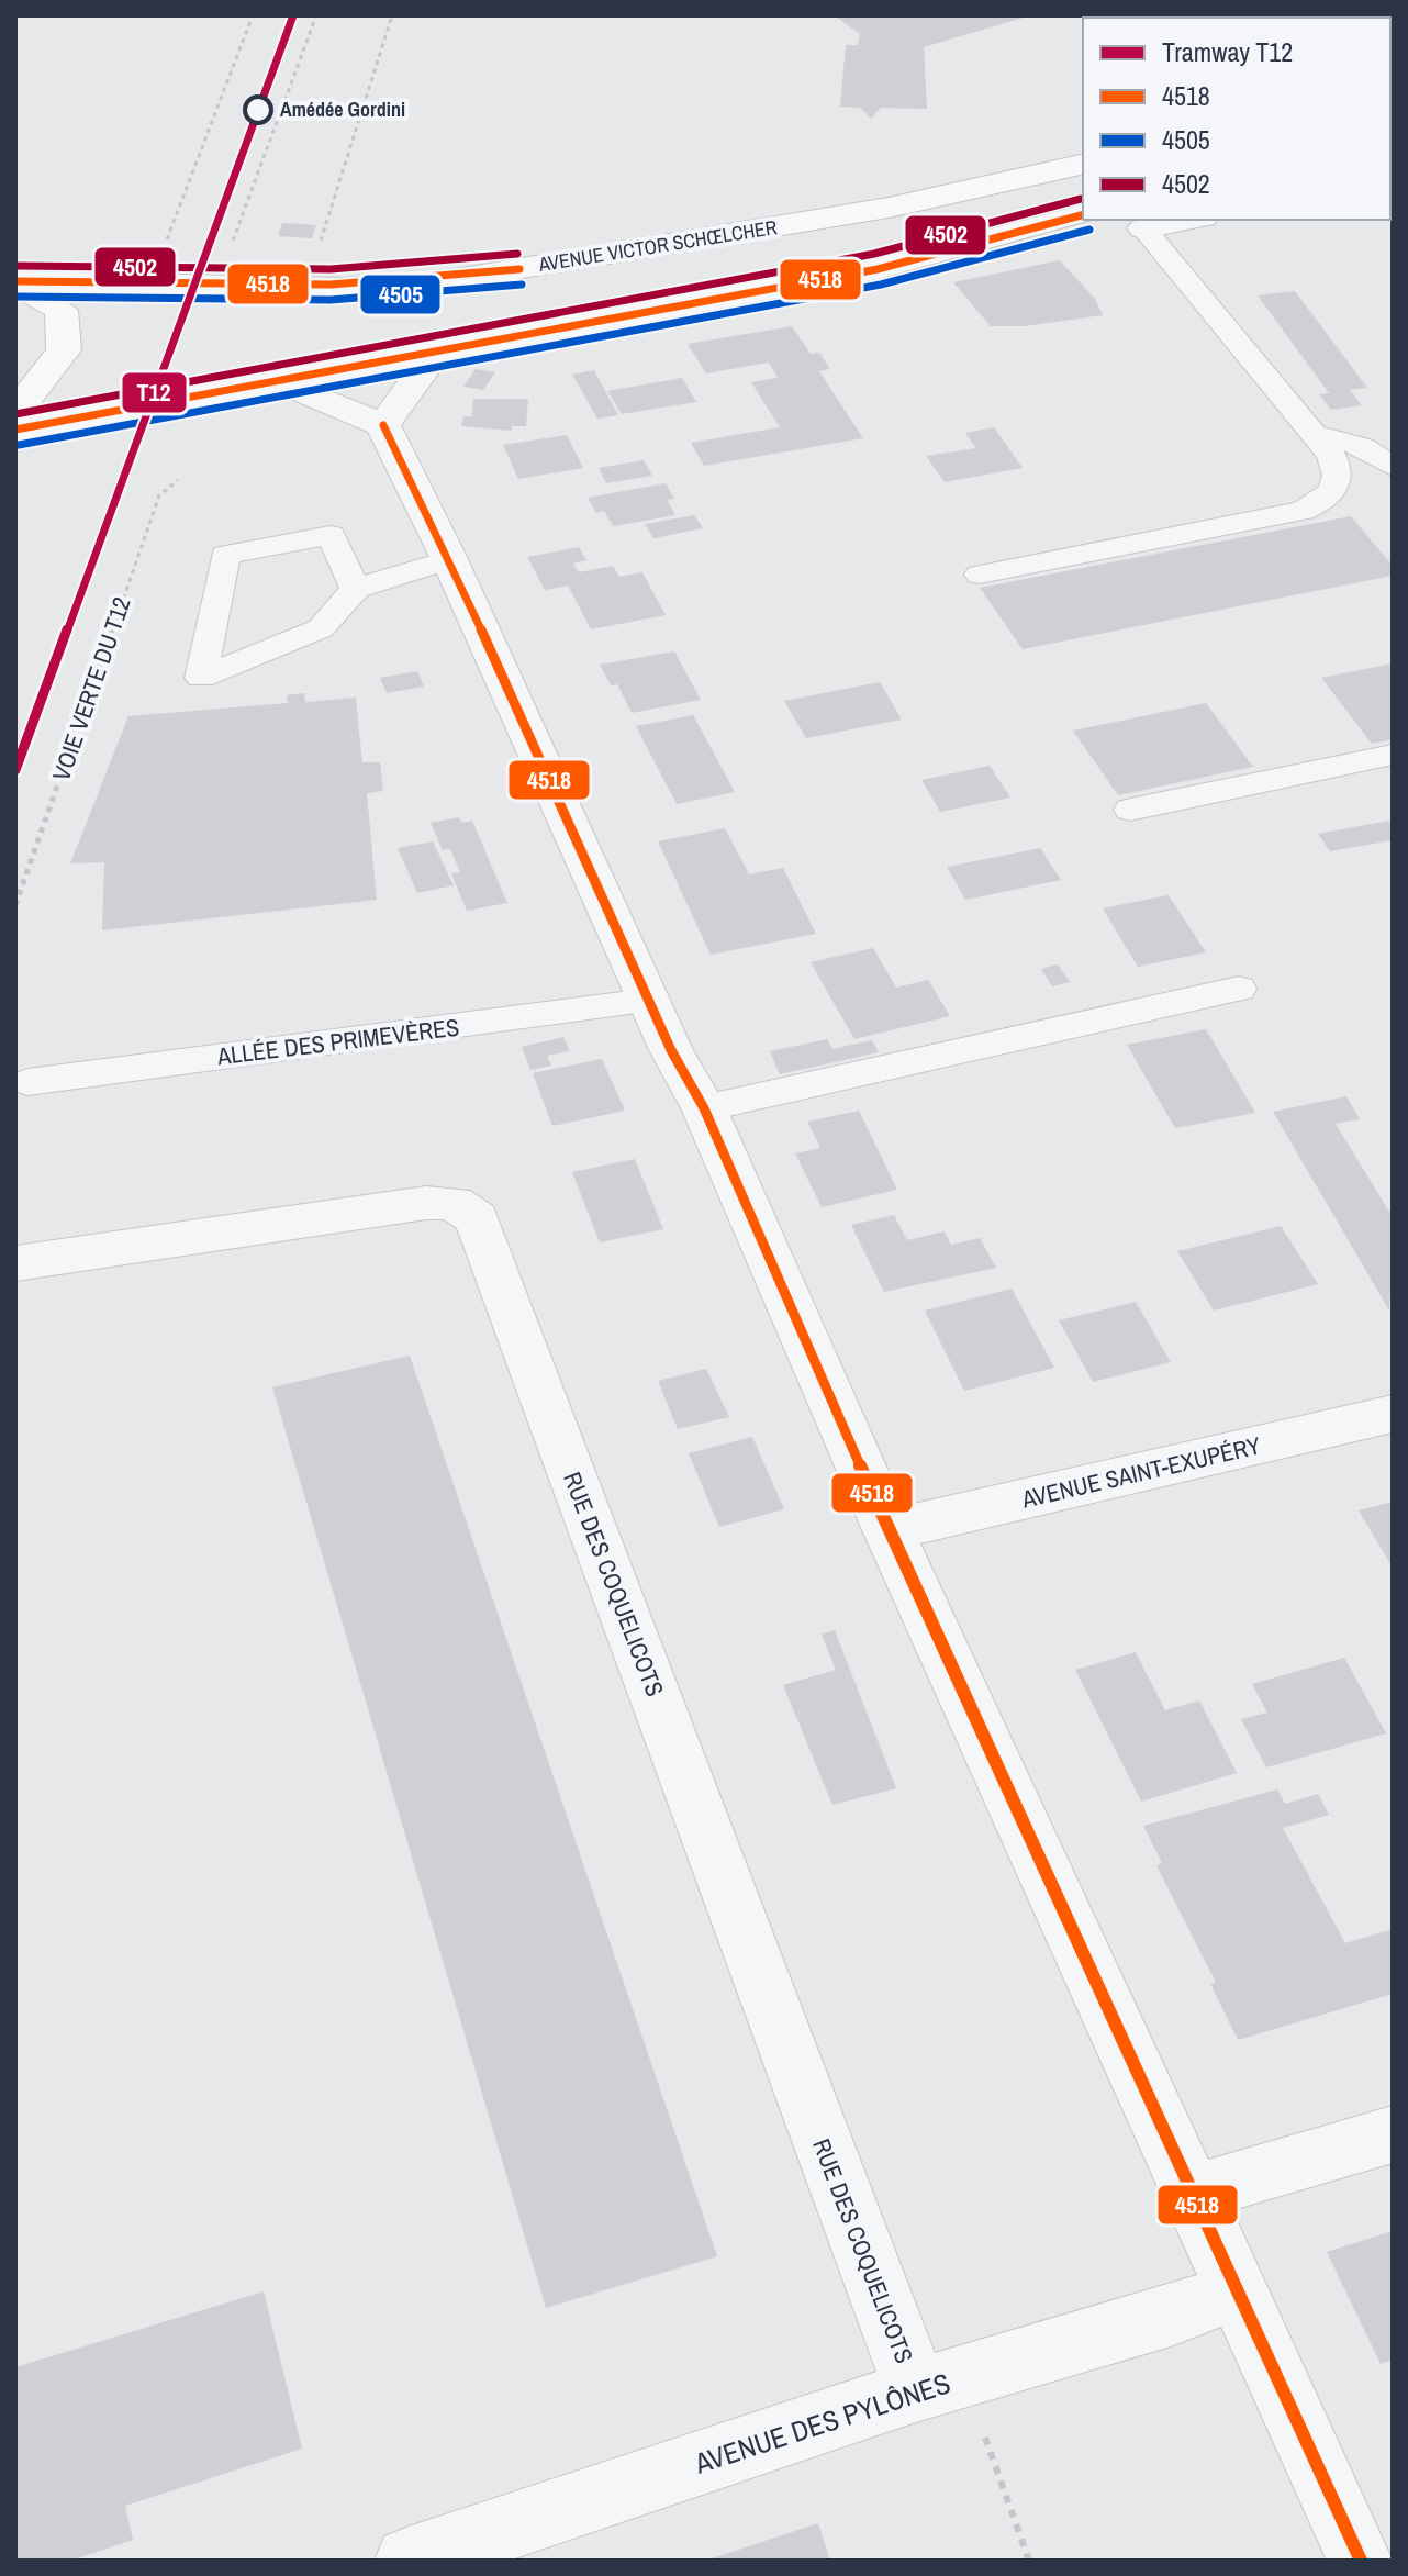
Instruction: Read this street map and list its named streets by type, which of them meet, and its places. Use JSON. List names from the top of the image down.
{
  "streets": {
    "main road": ["AVENUE VICTOR SCHŒLCHER"],
    "street": ["AVENUE SAINT-EXUPÉRY", "RUE DES COQUELICOTS", "AVENUE DES PYLÔNES"],
    "lane": ["ALLÉE DES PRIMEVÈRES"],
    "path": ["VOIE VERTE DU T12"]
  },
  "crossings": [
    ["RUE DES COQUELICOTS", "AVENUE DES PYLÔNES"]
  ],
  "places": ["Amédée Gordini"],
  "lines": [
    "tram line T12",
    "transit line 4502",
    "transit line 4518",
    "transit line 4505"
  ],
  "legend": [
    "Tramway T12",
    "4518",
    "4505",
    "4502"
  ]
}
